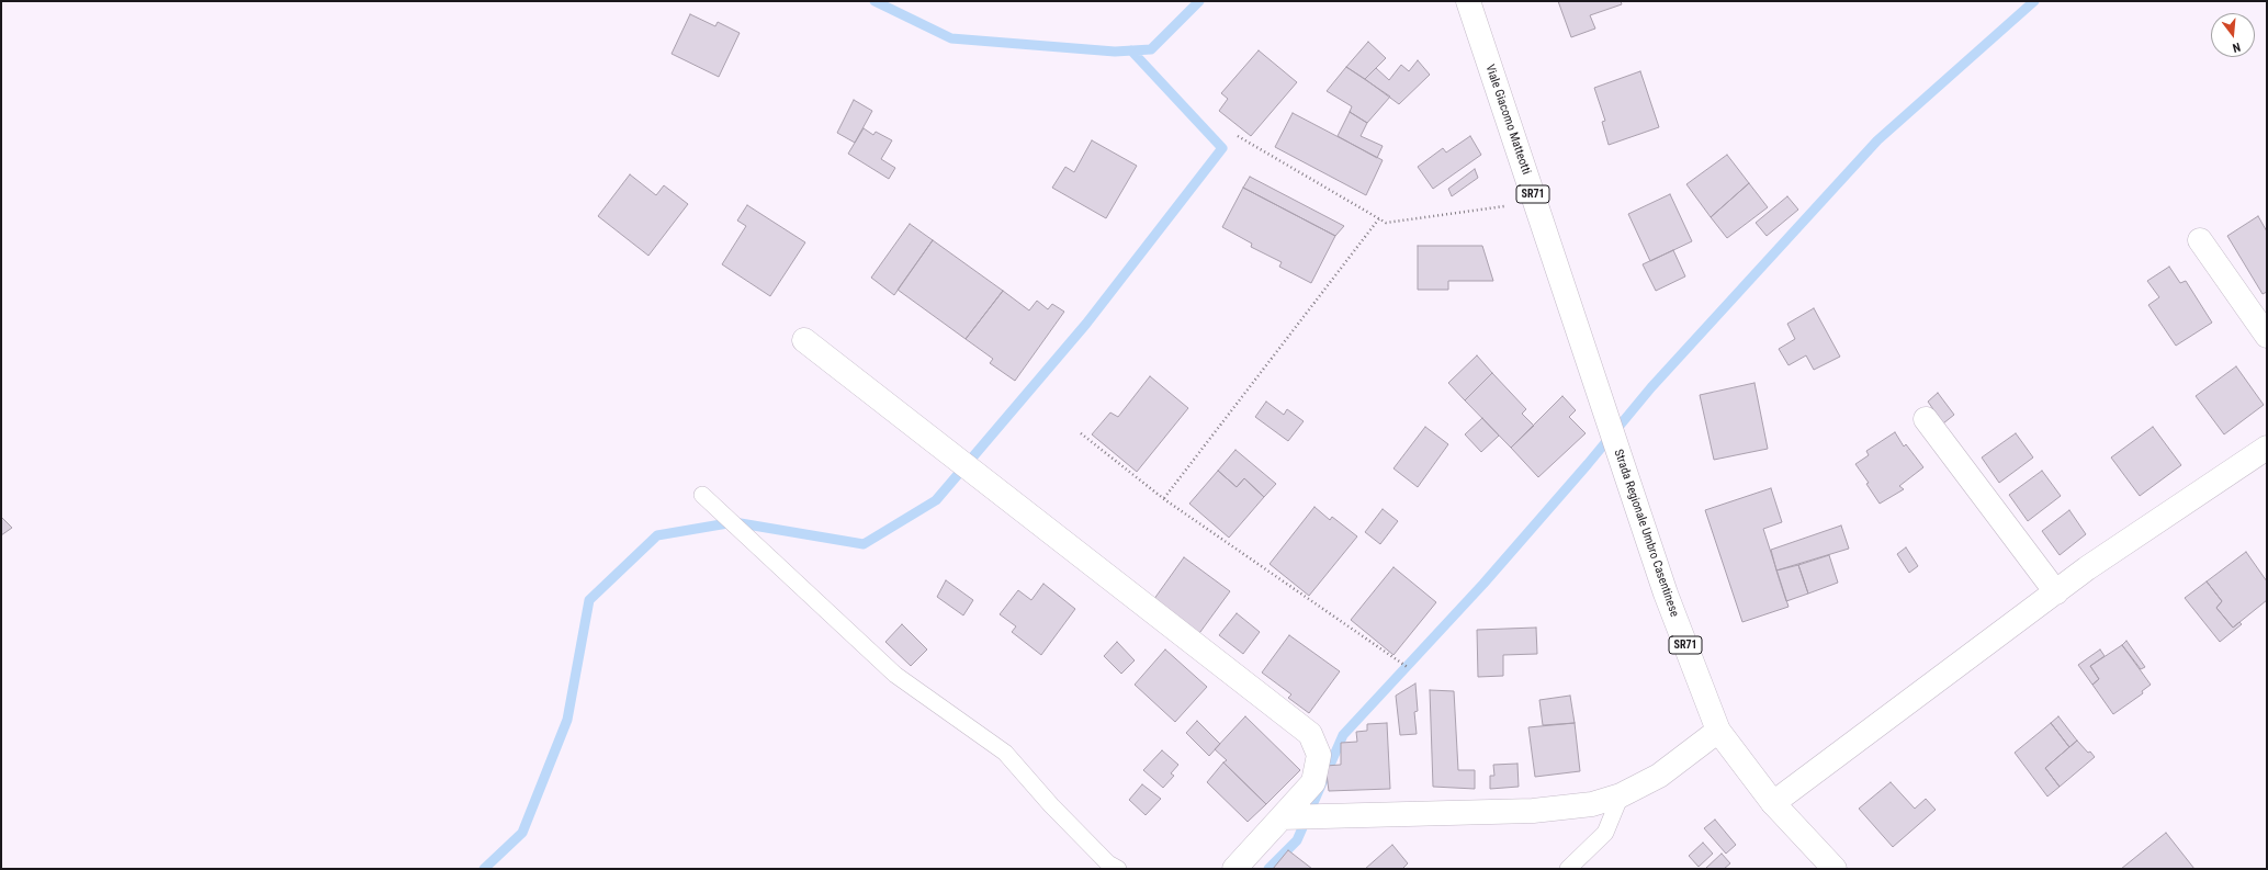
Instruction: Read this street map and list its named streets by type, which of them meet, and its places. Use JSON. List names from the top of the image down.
{
  "streets": {
    "street": ["Viale Giacomo Matteotti", "SR71", "Strada Regionale Umbro Casentinese"]
  },
  "crossings": [
    ["Viale Giacomo Matteotti", "Strada Regionale Umbro Casentinese"]
  ],
  "north": "bottom"
}
